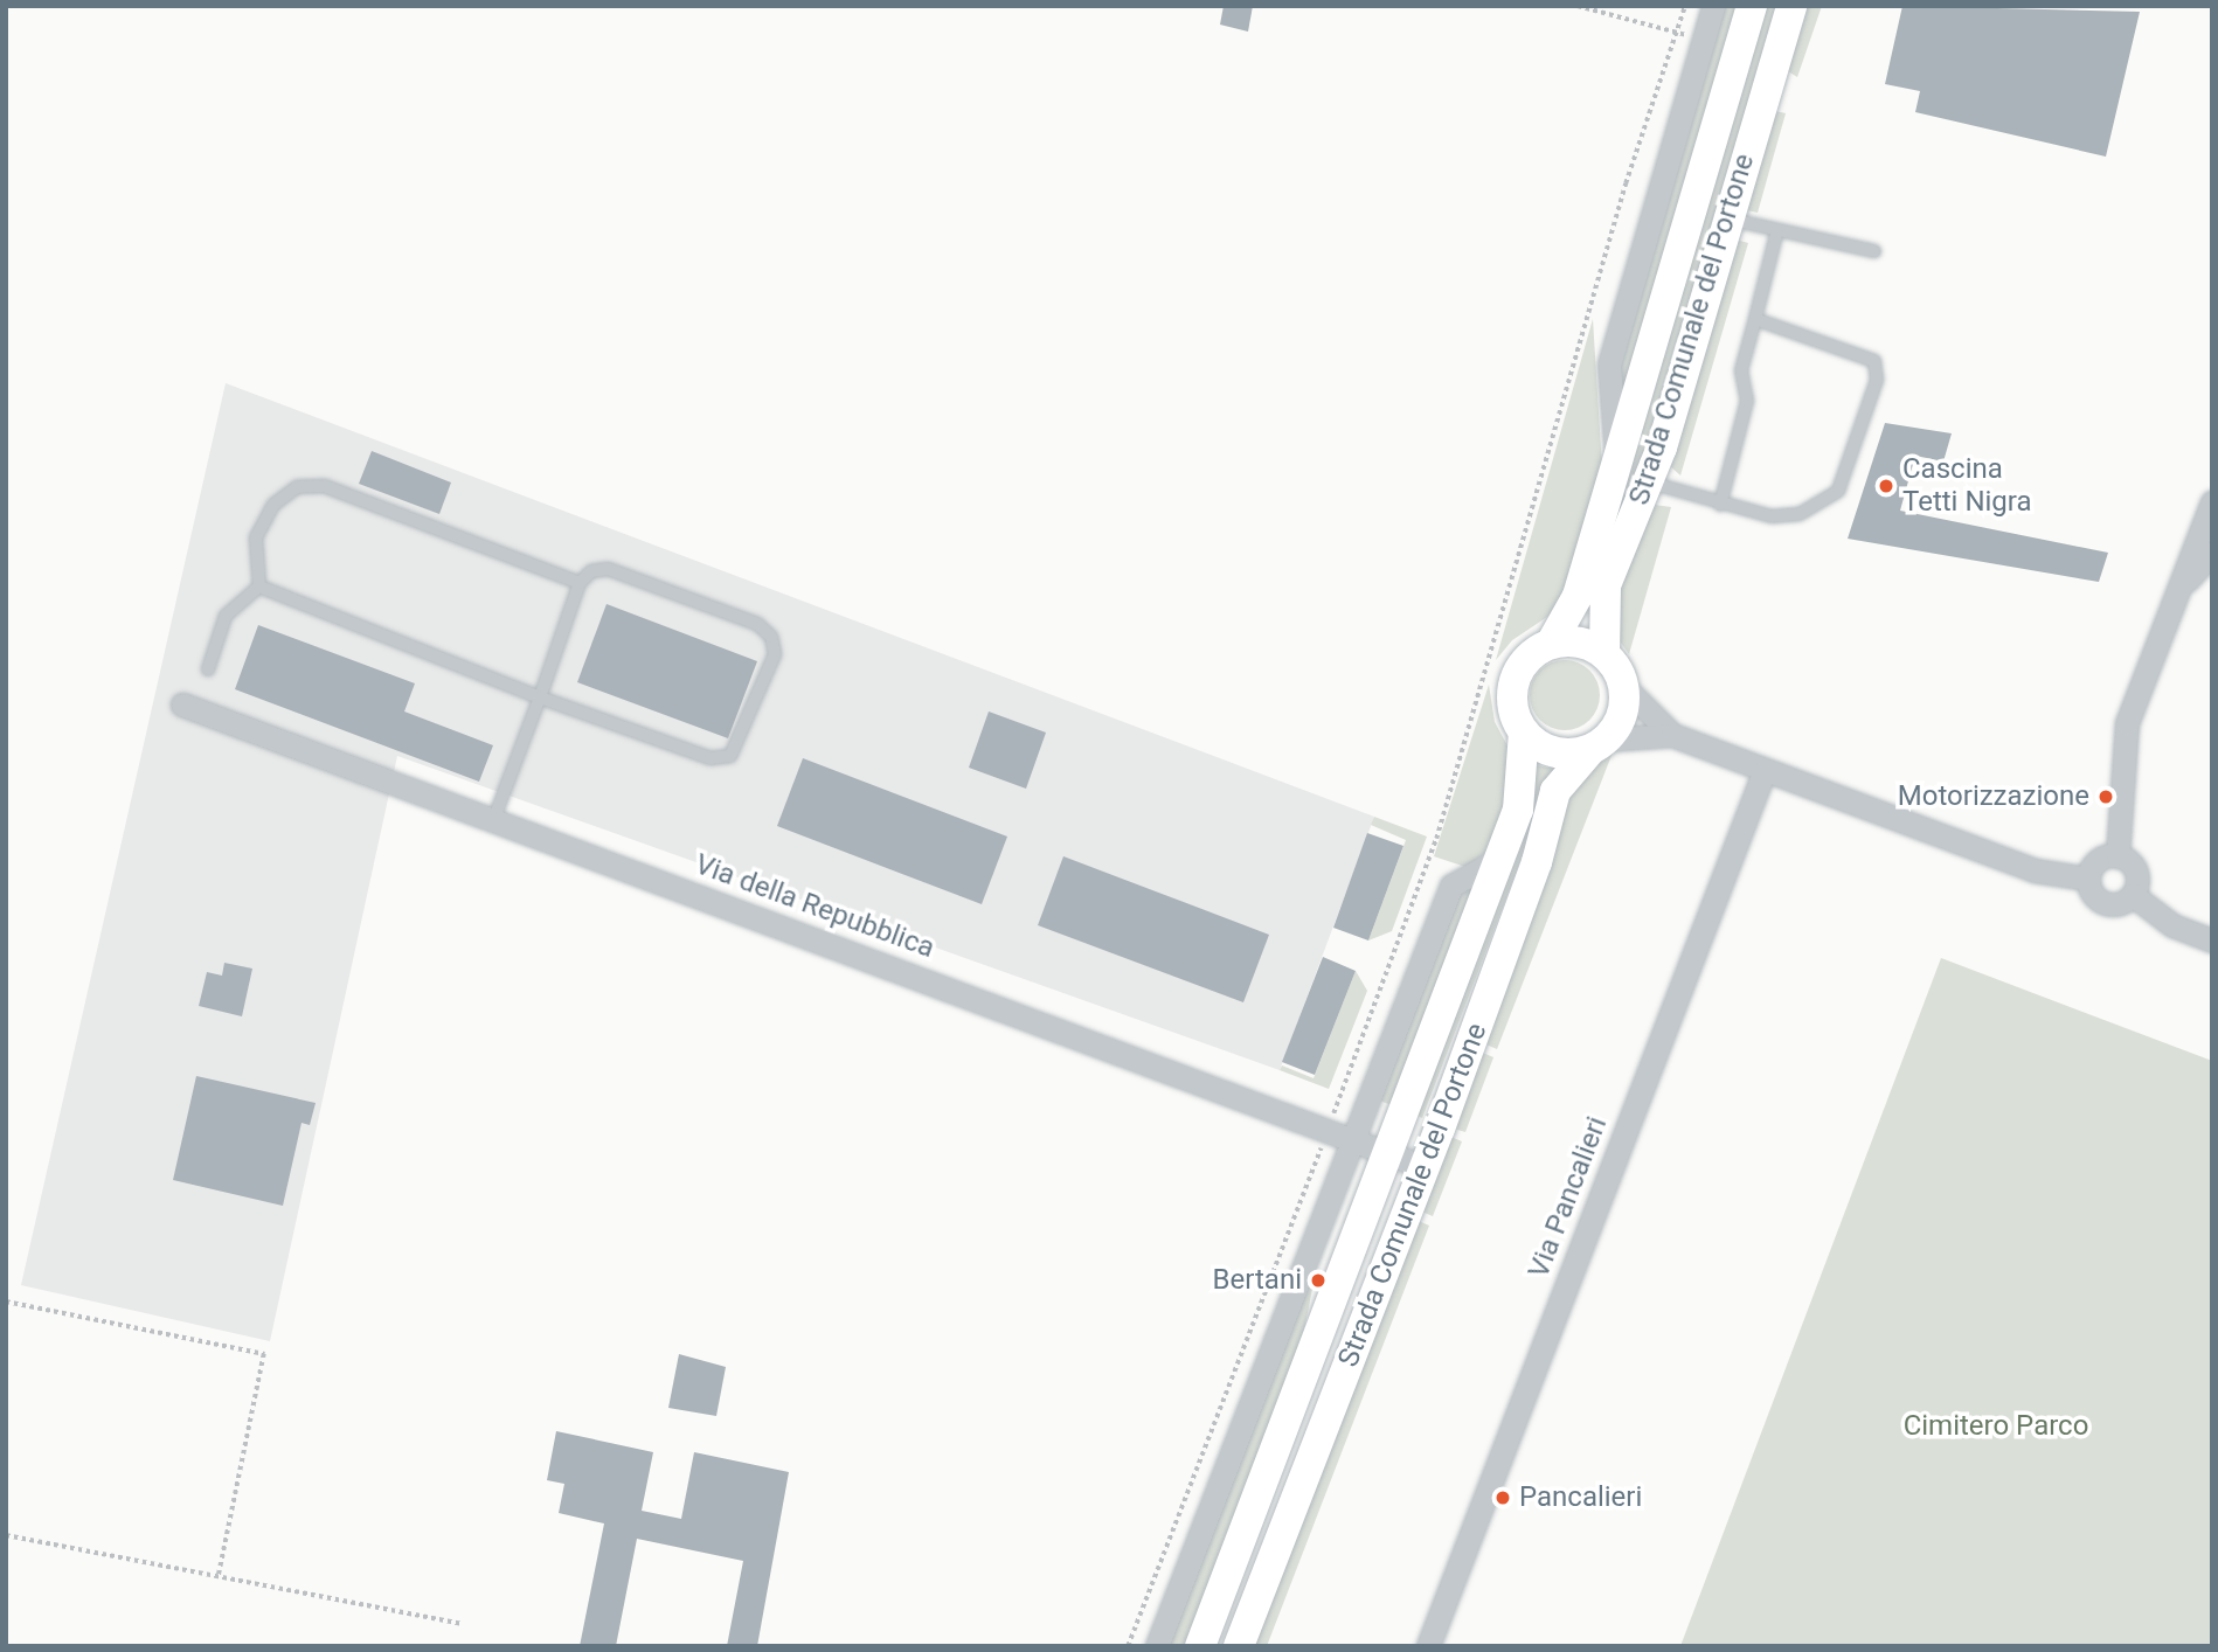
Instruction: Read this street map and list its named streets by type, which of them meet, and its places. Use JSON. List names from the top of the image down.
{
  "streets": {
    "street": ["Strada Comunale del Portone", "Via della Repubblica", "Via Pancalieri"]
  },
  "crossings": [
    ["Strada Comunale del Portone", "Via della Repubblica"]
  ],
  "parks": ["Cimitero Parco"],
  "places": [
    "Cascina Tetti Nigra",
    "Motorizzazione",
    "Bertani",
    "Pancalieri"
  ]
}
